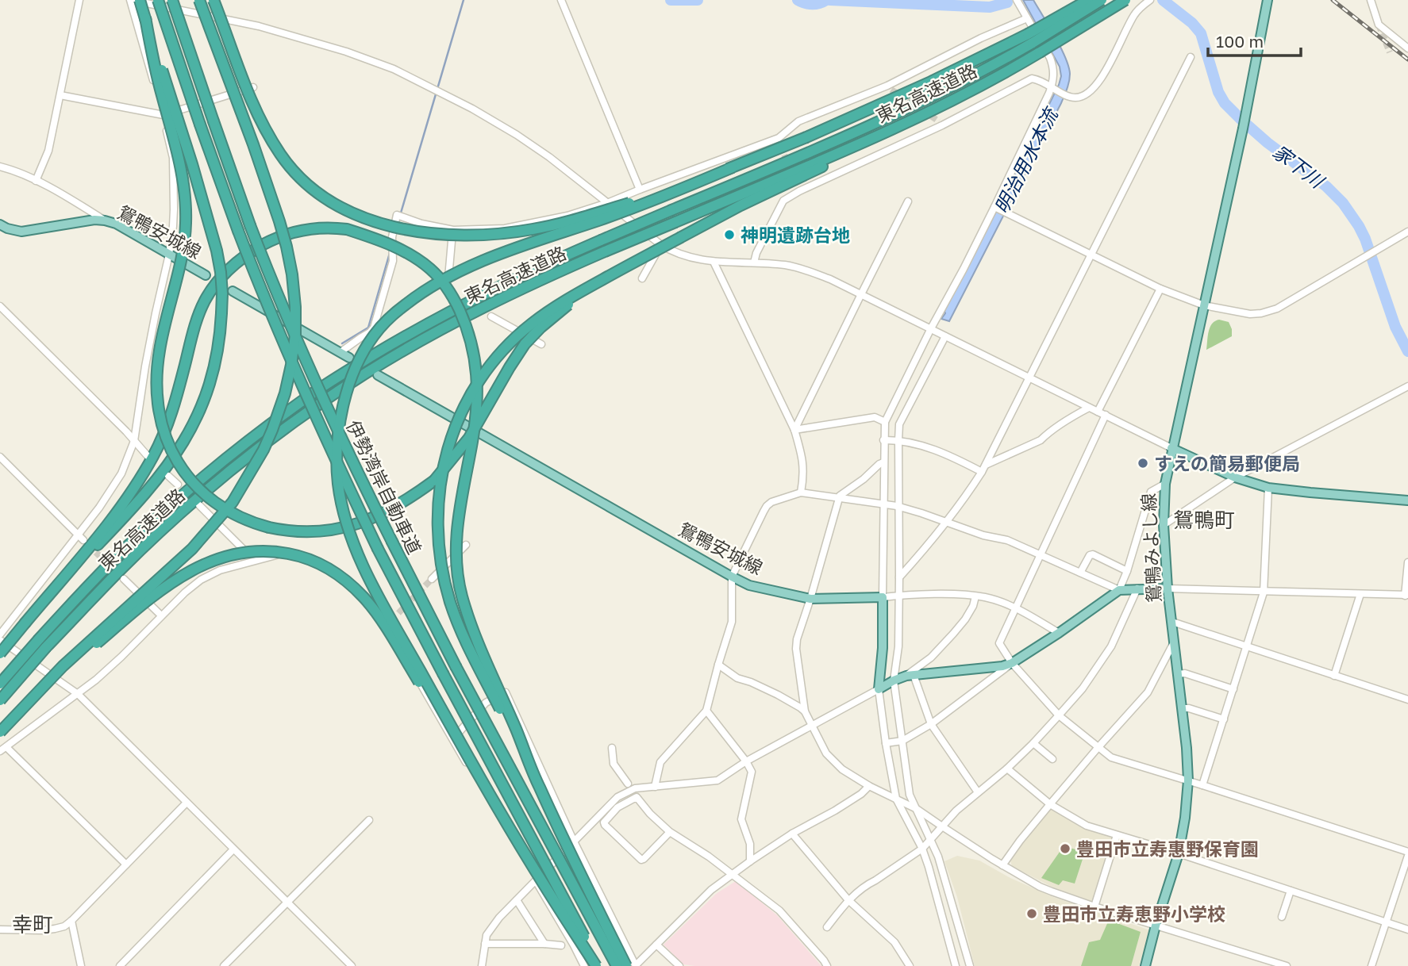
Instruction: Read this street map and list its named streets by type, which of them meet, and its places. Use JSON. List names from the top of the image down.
{
  "streets": {
    "highway": ["東名高速道路", "伊勢湾岸自動車道"],
    "main road": ["鴛鴨安城線", "鴛鴨みよし線"]
  },
  "districts": ["鴛鴨町", "幸町"],
  "water": ["明治用水本流", "家下川"],
  "places": [
    "神明遺跡台地",
    "すえの簡易郵便局",
    "豊田市立寿惠野保育園",
    "豊田市立寿恵野小学校"
  ],
  "scale_bar": "100 m"
}
